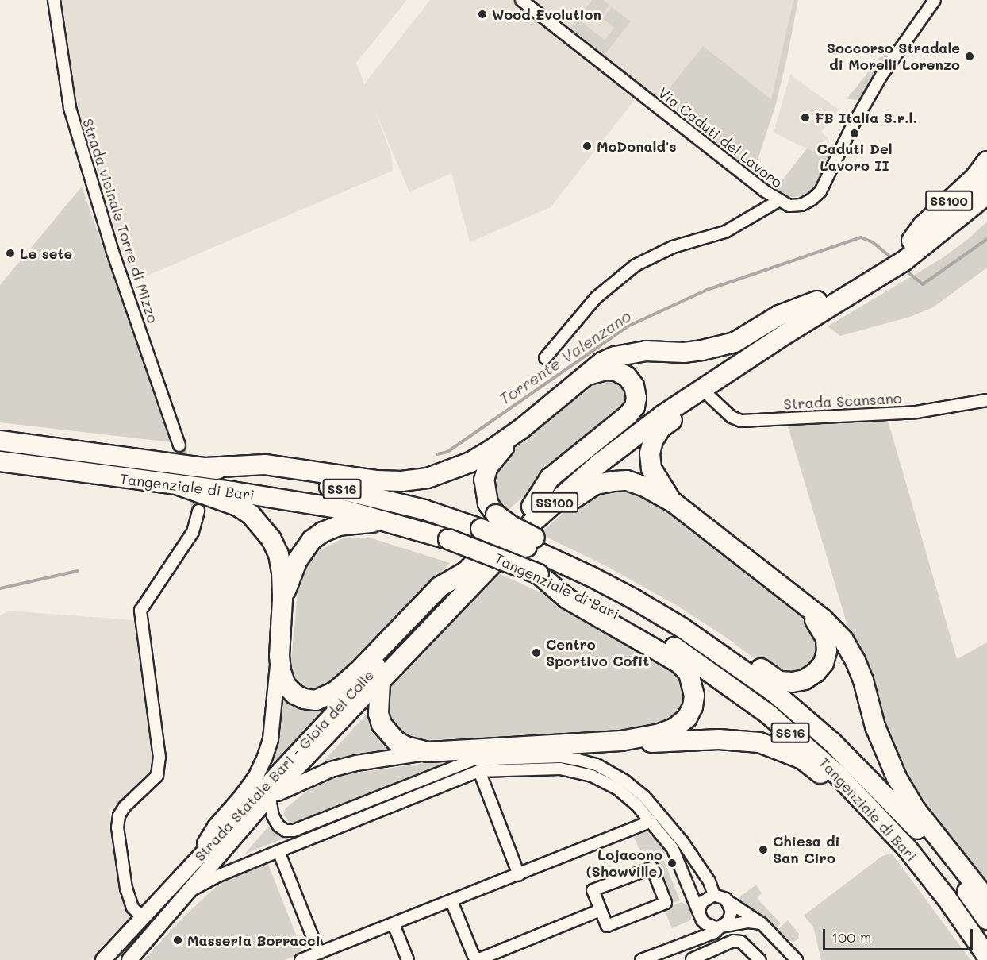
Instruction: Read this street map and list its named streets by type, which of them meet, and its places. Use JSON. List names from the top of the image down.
{
  "streets": {
    "highway": ["SS100", "Tangenziale di Bari", "SS16"],
    "main road": ["Strada Statale Bari - Gioia del Colle"],
    "street": ["Via Caduti del Lavoro", "Strada vicinale Torre di Mizzo", "Strada Scansano"]
  },
  "crossings": [
    ["SS100", "Tangenziale di Bari"],
    ["SS100", "Strada Statale Bari - Gioia del Colle"]
  ],
  "water": ["Torrente Valenzano"],
  "places": [
    "Wood Evolution",
    "Soccorso Stradale di Morelli Lorenzo",
    "FB Italia S.r.l.",
    "Caduti Del Lavoro II",
    "McDonald's",
    "Le sete",
    "Centro Sportivo Cofit",
    "Chiesa di San Ciro",
    "Lojacono (Showville)",
    "Masseria Borracci"
  ],
  "scale_bar": "100 m"
}
